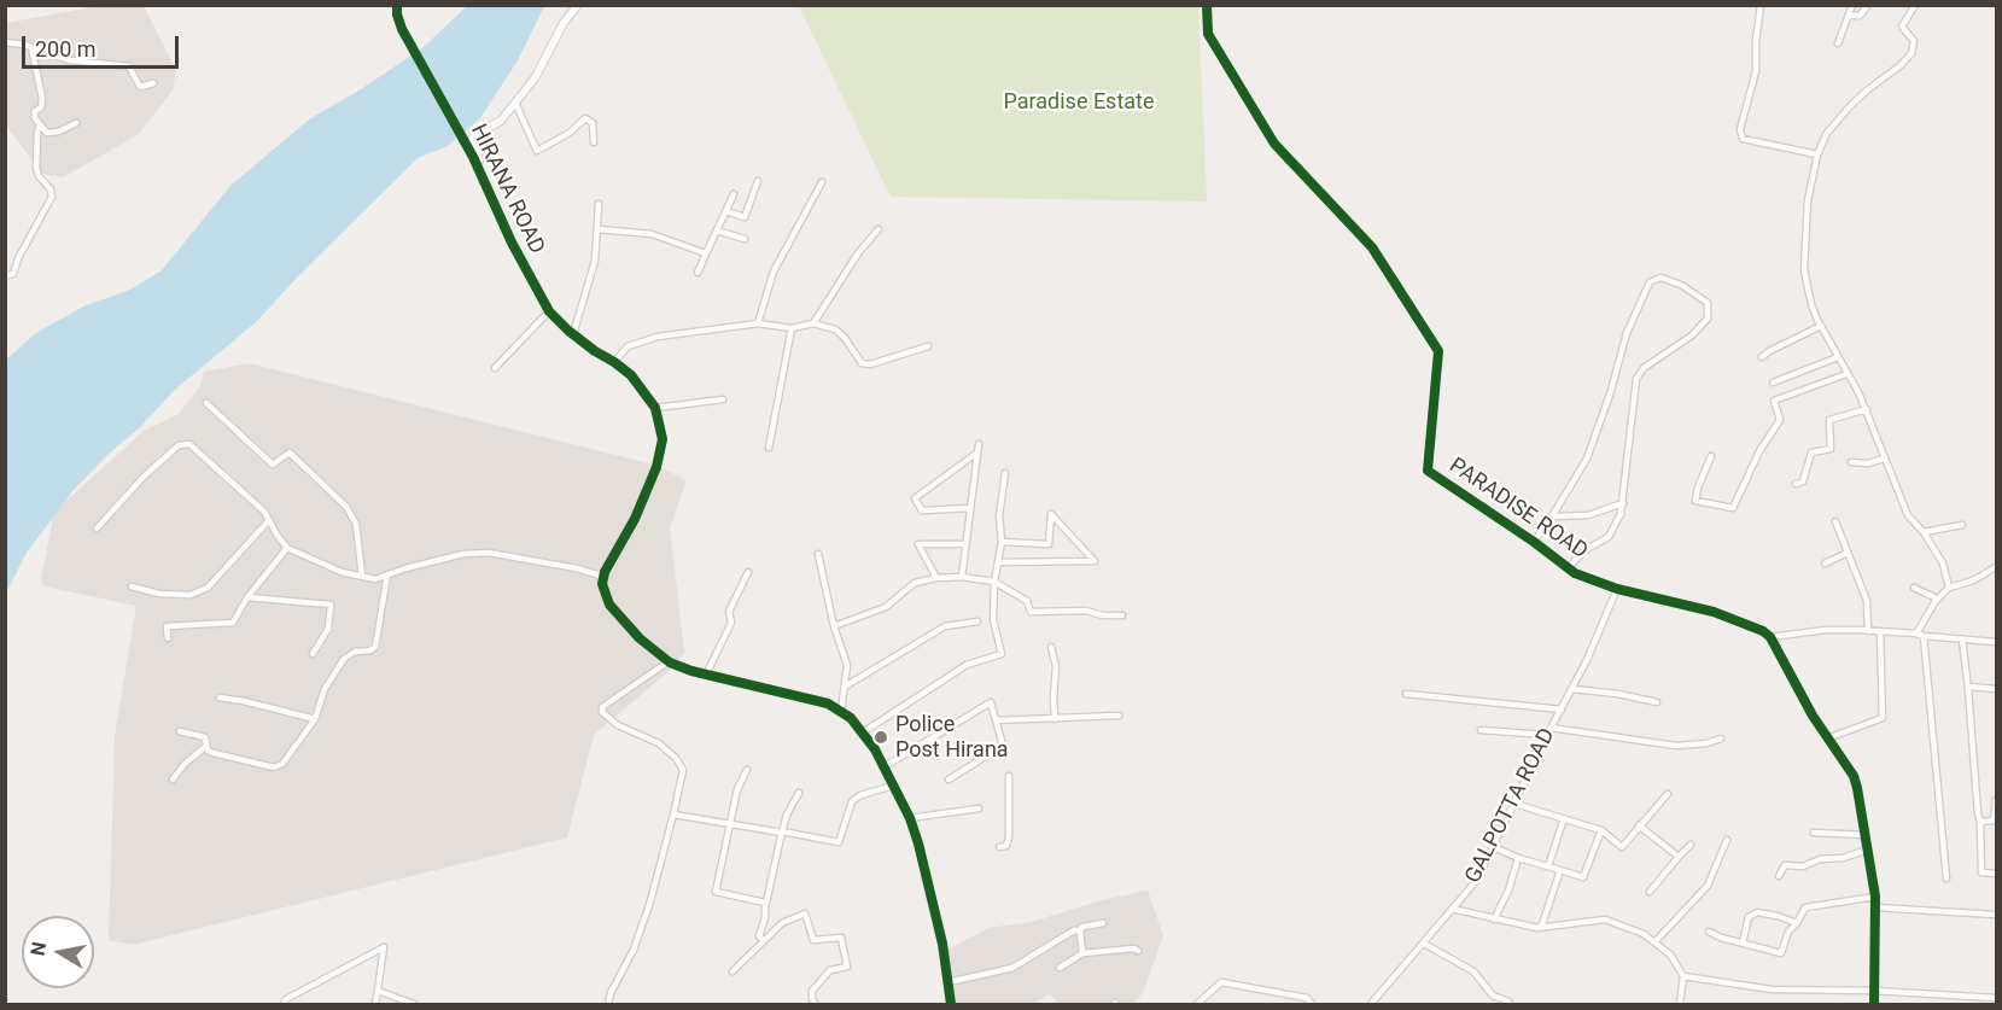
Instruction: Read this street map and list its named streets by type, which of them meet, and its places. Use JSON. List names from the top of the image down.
{
  "streets": {
    "street": ["HIRANA ROAD", "PARADISE ROAD", "GALPOTTA ROAD"]
  },
  "crossings": [
    ["PARADISE ROAD", "GALPOTTA ROAD"]
  ],
  "parks": ["Paradise Estate"],
  "places": ["Police Post Hirana"],
  "scale_bar": "200 m",
  "north": "left"
}
